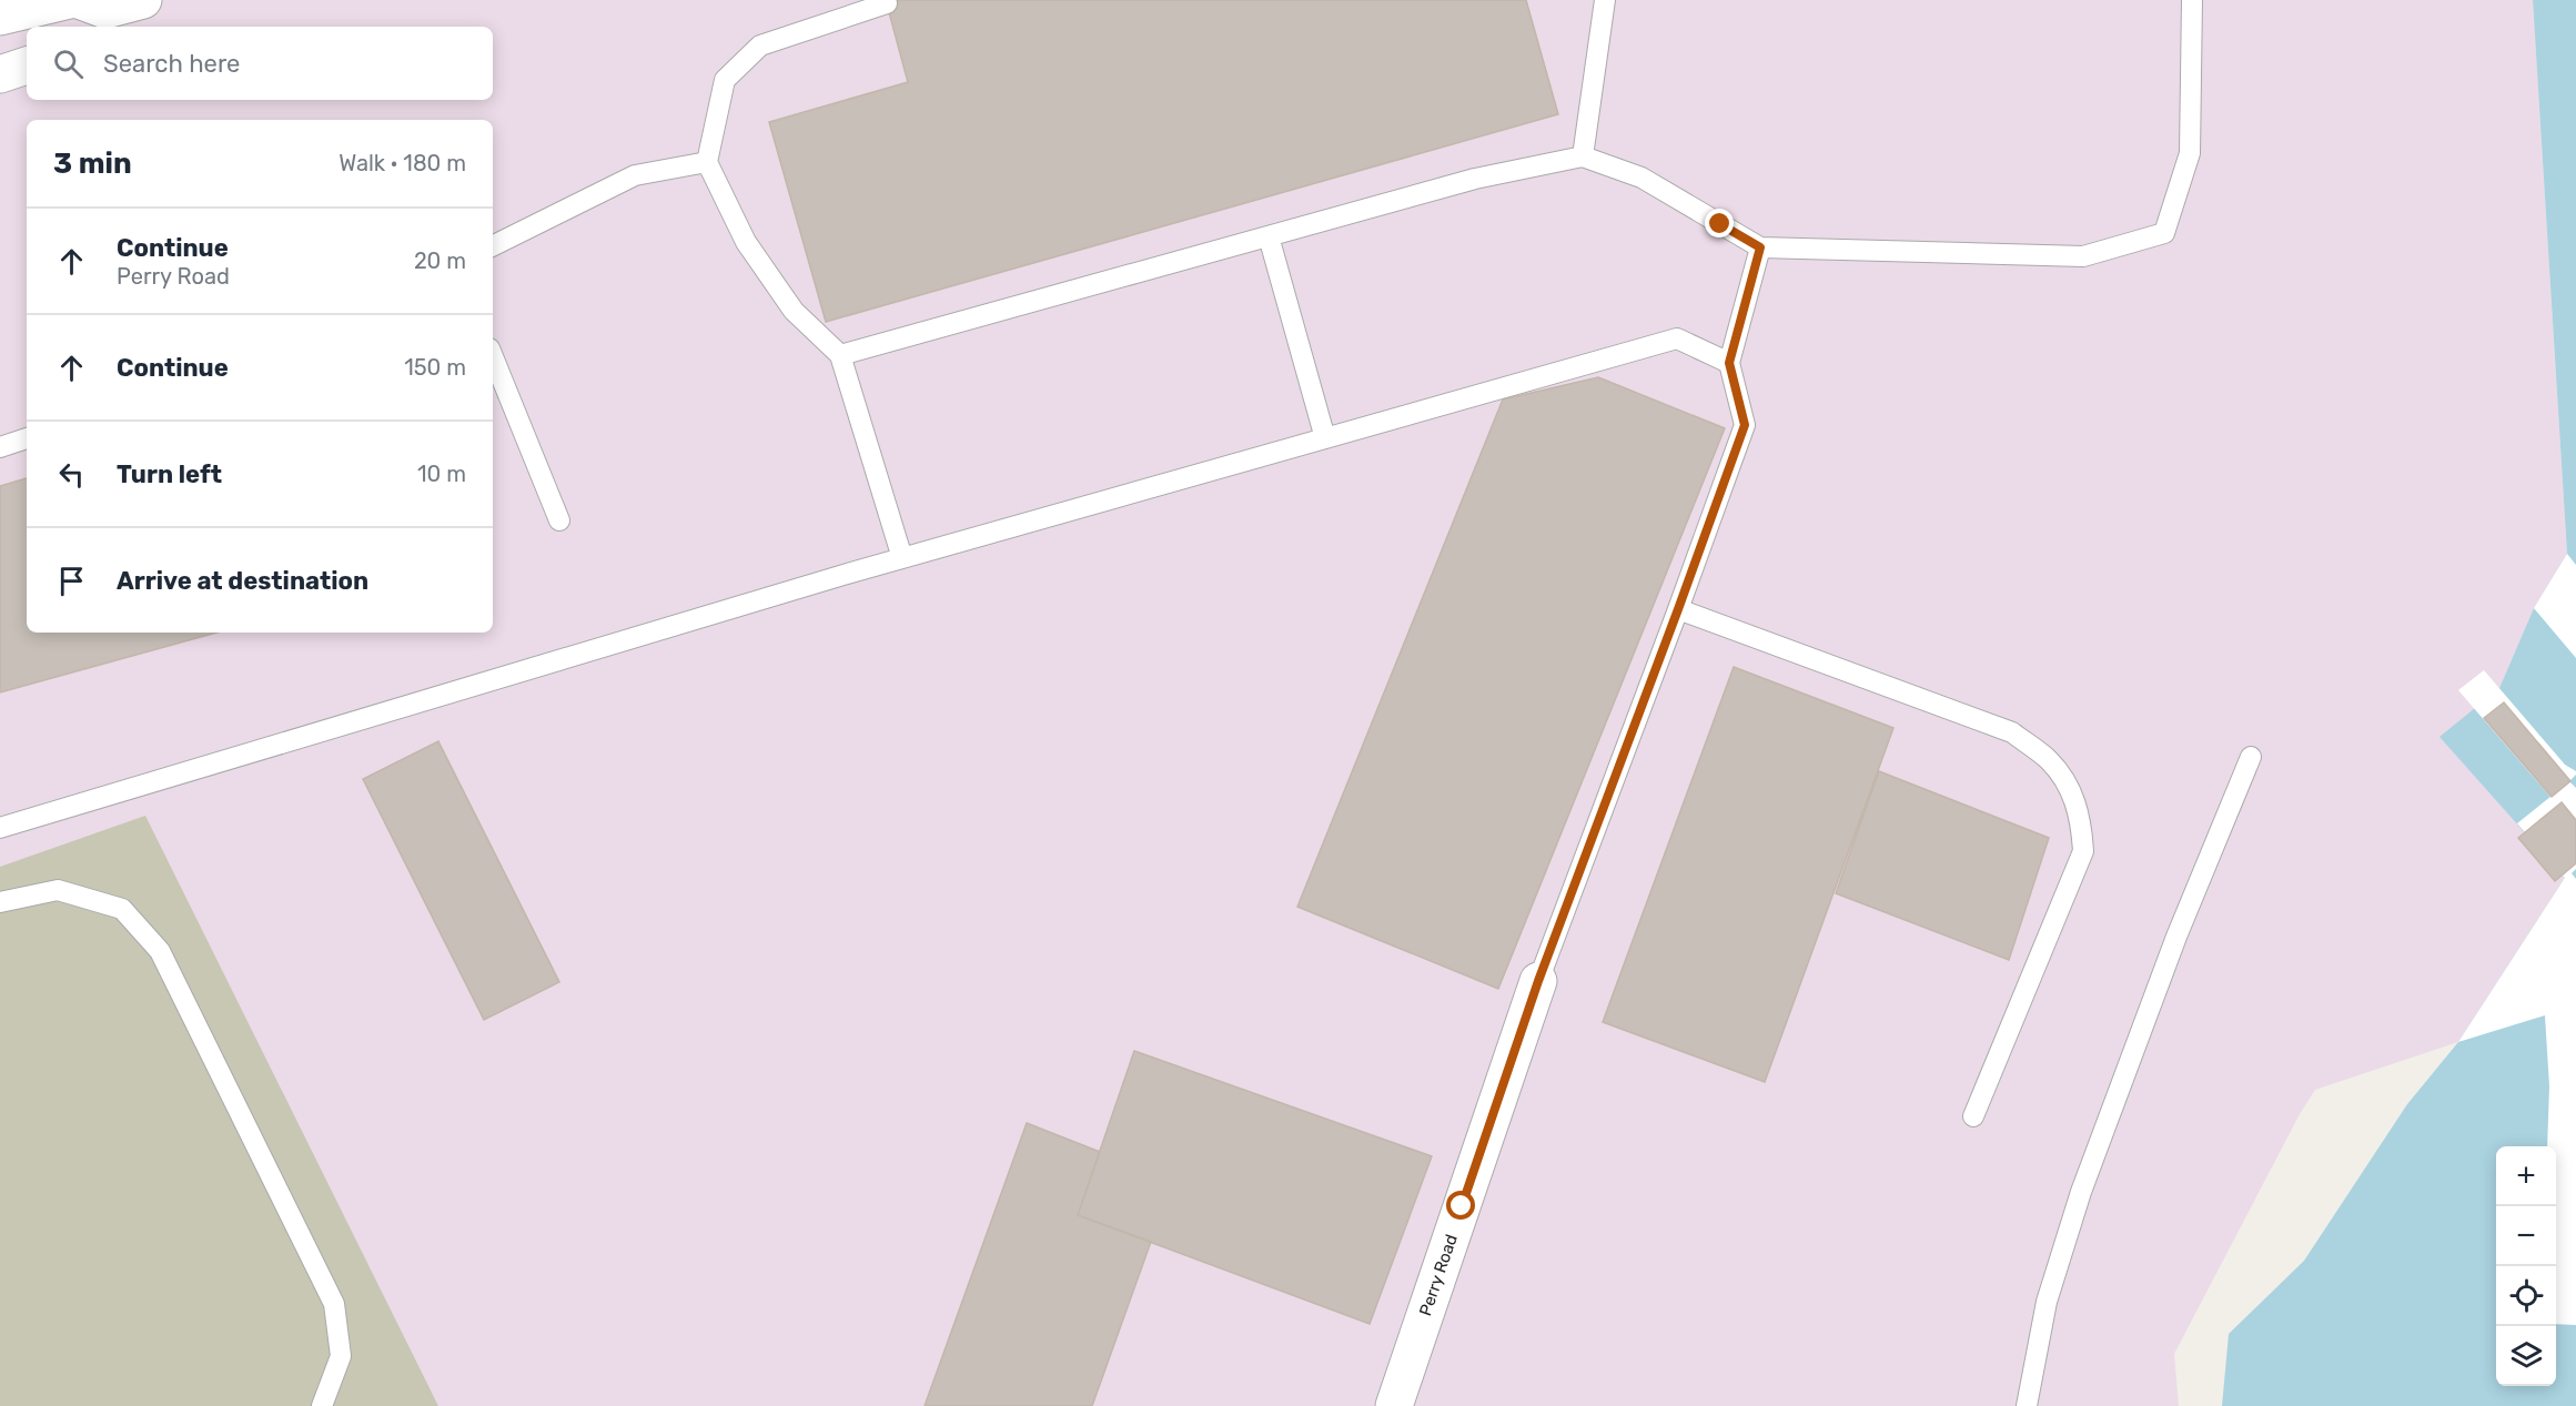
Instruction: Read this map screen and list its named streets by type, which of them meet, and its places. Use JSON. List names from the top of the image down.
{
  "streets": {
    "street": ["Perry Road"]
  },
  "page": {
    "search": "Search here",
    "heading": ["3 min", "Walk · 180 m"],
    "list": [
      ["Continue", "Perry Road", "20 m"],
      ["Continue", "150 m"],
      ["Turn left", "10 m"],
      "Arrive at destination"
    ],
    "map_buttons": ["+", "−"]
  }
}
